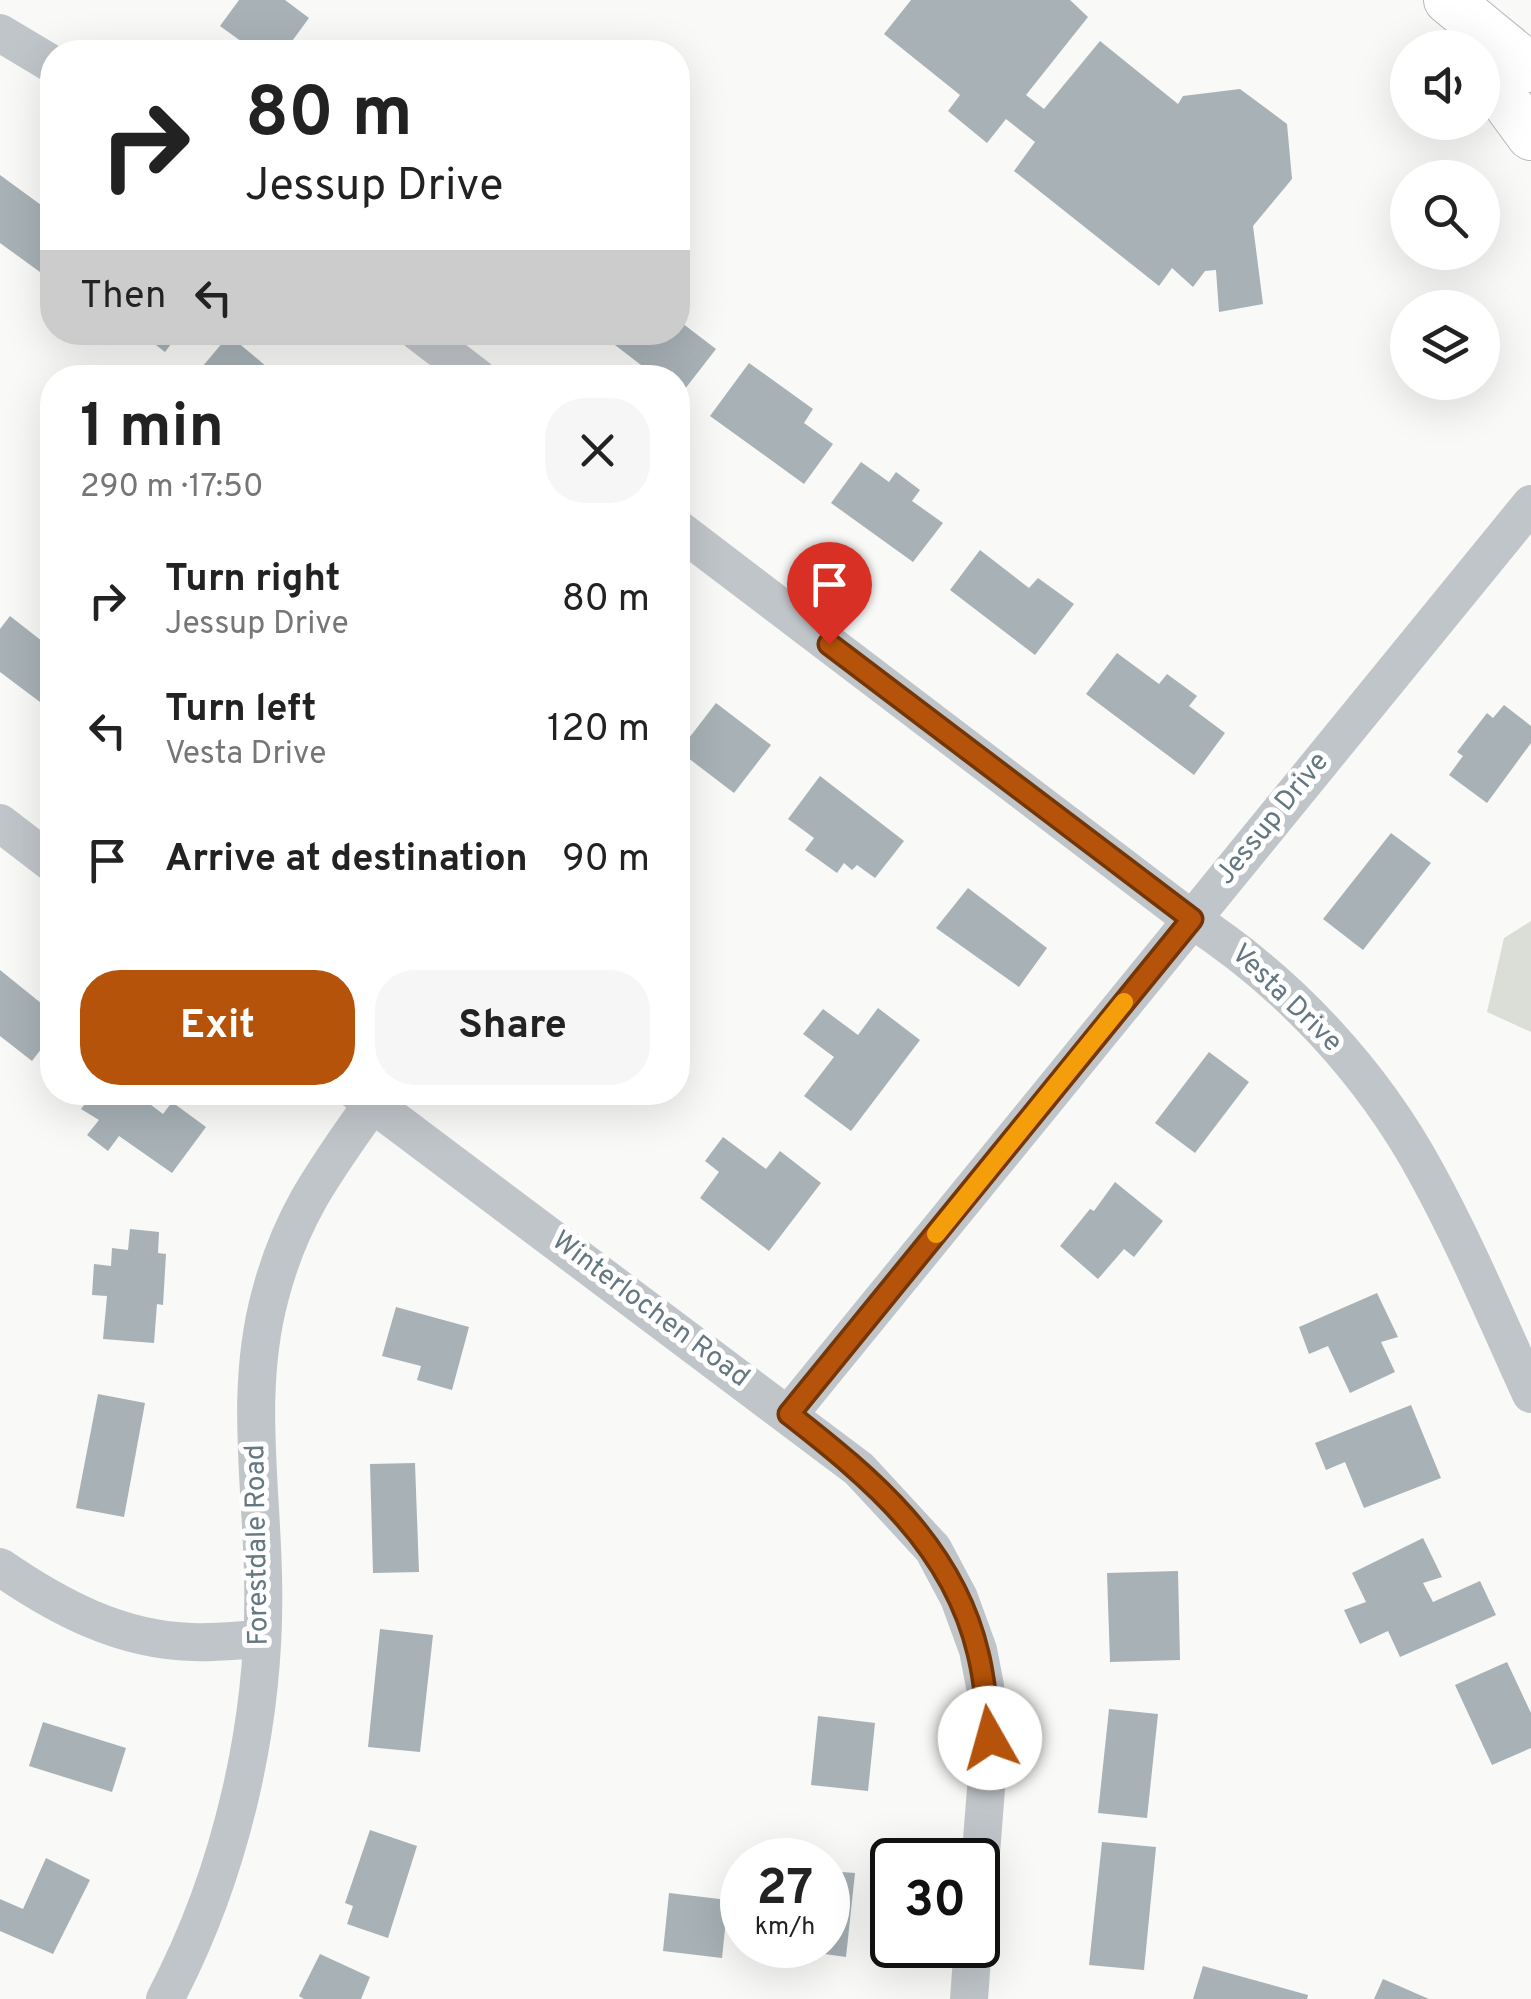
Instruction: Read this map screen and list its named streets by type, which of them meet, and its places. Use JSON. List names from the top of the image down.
{
  "streets": {
    "street": [
      "Jessup Drive",
      "Vesta Drive",
      "Winterlochen Road",
      "Forestdale Road"
    ]
  },
  "crossings": [
    ["Jessup Drive", "Vesta Drive"],
    ["Jessup Drive", "Winterlochen Road"]
  ],
  "page": {
    "turn": ["80 m", "Jessup Drive"],
    "then": "Then",
    "heading": ["1 min", "290 m · 17:50"],
    "list": [
      {
        "name": "Turn right",
        "note": "Jessup Drive",
        "value": "80 m"
      },
      {
        "name": "Turn left",
        "note": "Vesta Drive",
        "value": "120 m"
      },
      {
        "name": "Arrive at destination",
        "value": "90 m"
      }
    ],
    "buttons": ["Exit", "Share"],
    "speed": "27 km/h",
    "limit": "30"
  }
}
